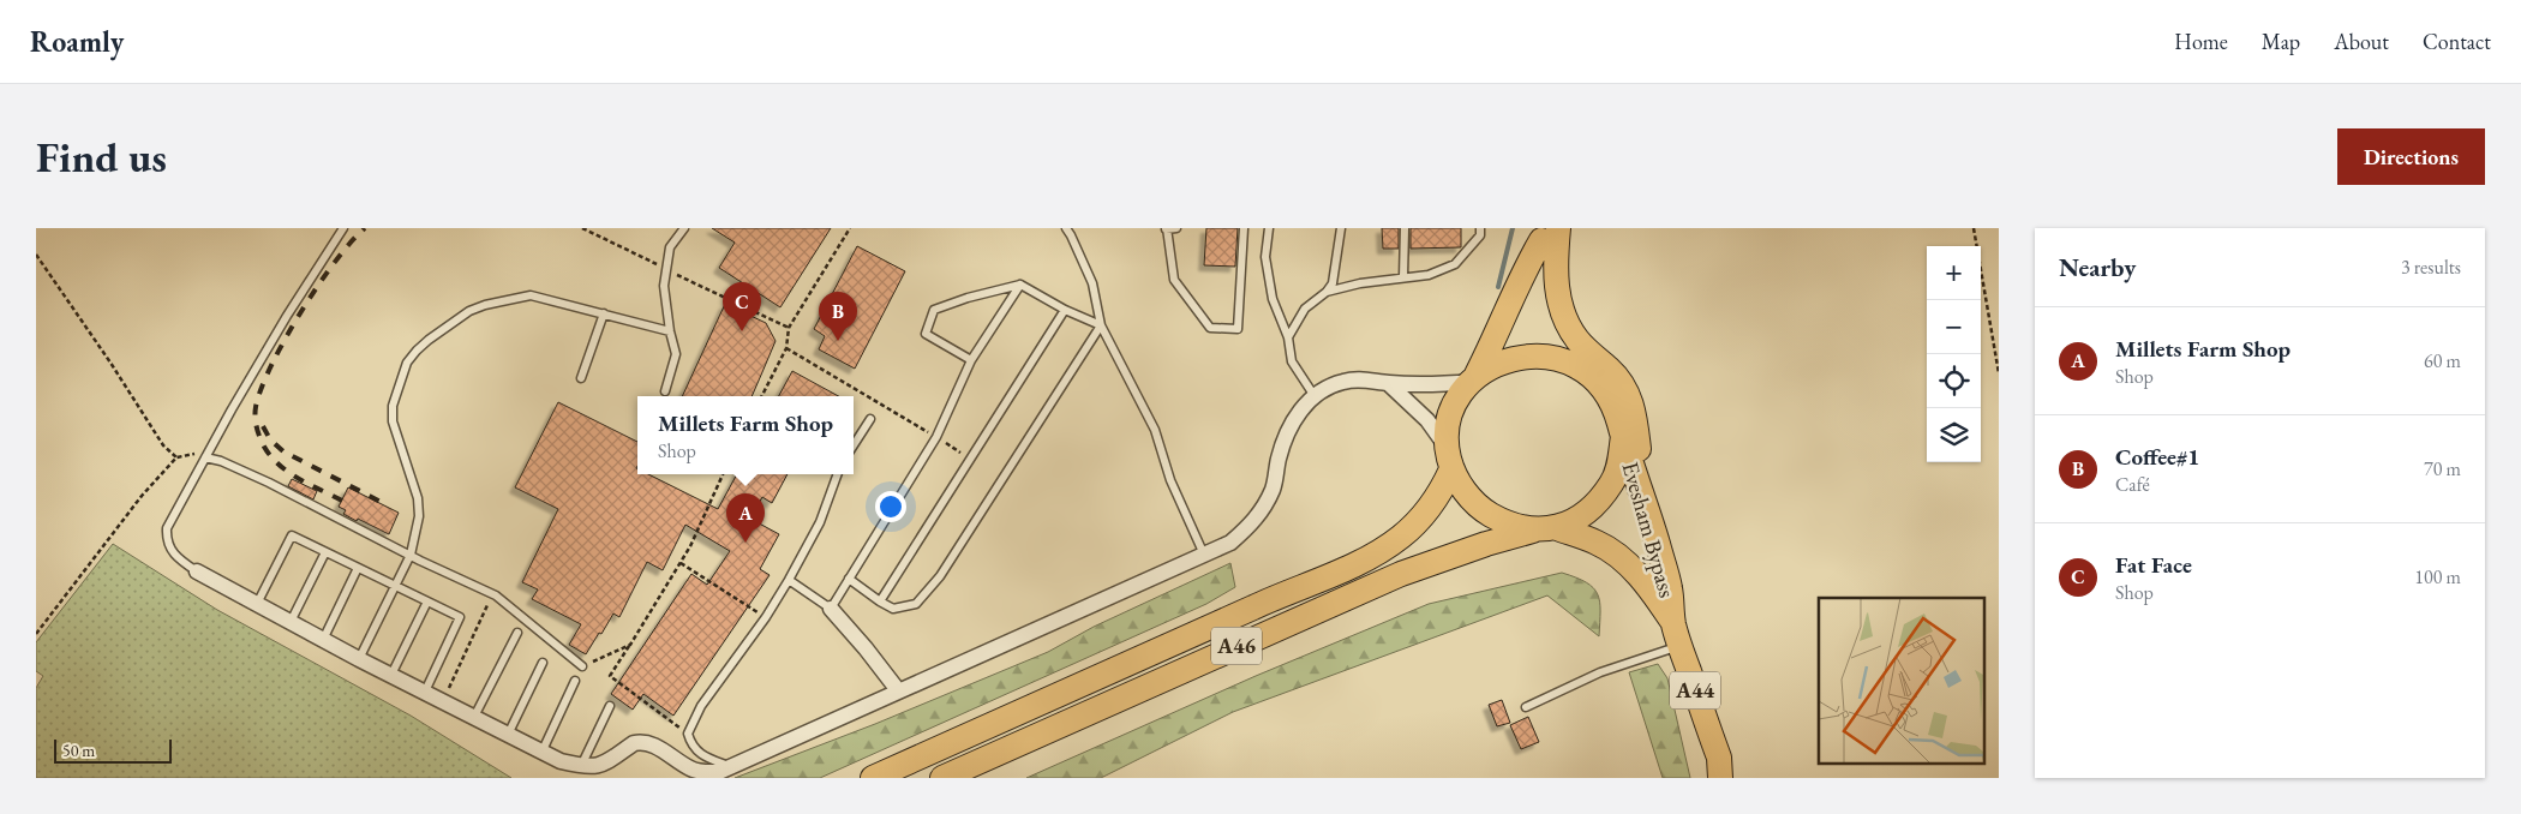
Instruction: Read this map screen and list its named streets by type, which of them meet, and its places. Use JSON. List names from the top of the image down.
{
  "streets": {
    "highway": ["Evesham Bypass", "A46", "A44"]
  },
  "crossings": [
    ["Evesham Bypass", "A46"]
  ],
  "scale_bar": "50 m",
  "page": {
    "header": "Roamly",
    "nav": [
      "Home",
      "Map",
      "About",
      "Contact"
    ],
    "buttons": "Directions",
    "title": "Find us",
    "heading": ["Nearby", "3 results"],
    "map_buttons": ["+", "−"],
    "pins": ["C", "B", "A"],
    "list": [
      {
        "mark": "A",
        "name": "Millets Farm Shop",
        "note": "Shop",
        "value": "60 m"
      },
      {
        "mark": "B",
        "name": "Coffee#1",
        "note": "Café",
        "value": "70 m"
      },
      {
        "mark": "C",
        "name": "Fat Face",
        "note": "Shop",
        "value": "100 m"
      }
    ],
    "popup": ["Millets Farm Shop", "Shop"],
    "scale": "50 m"
  }
}
